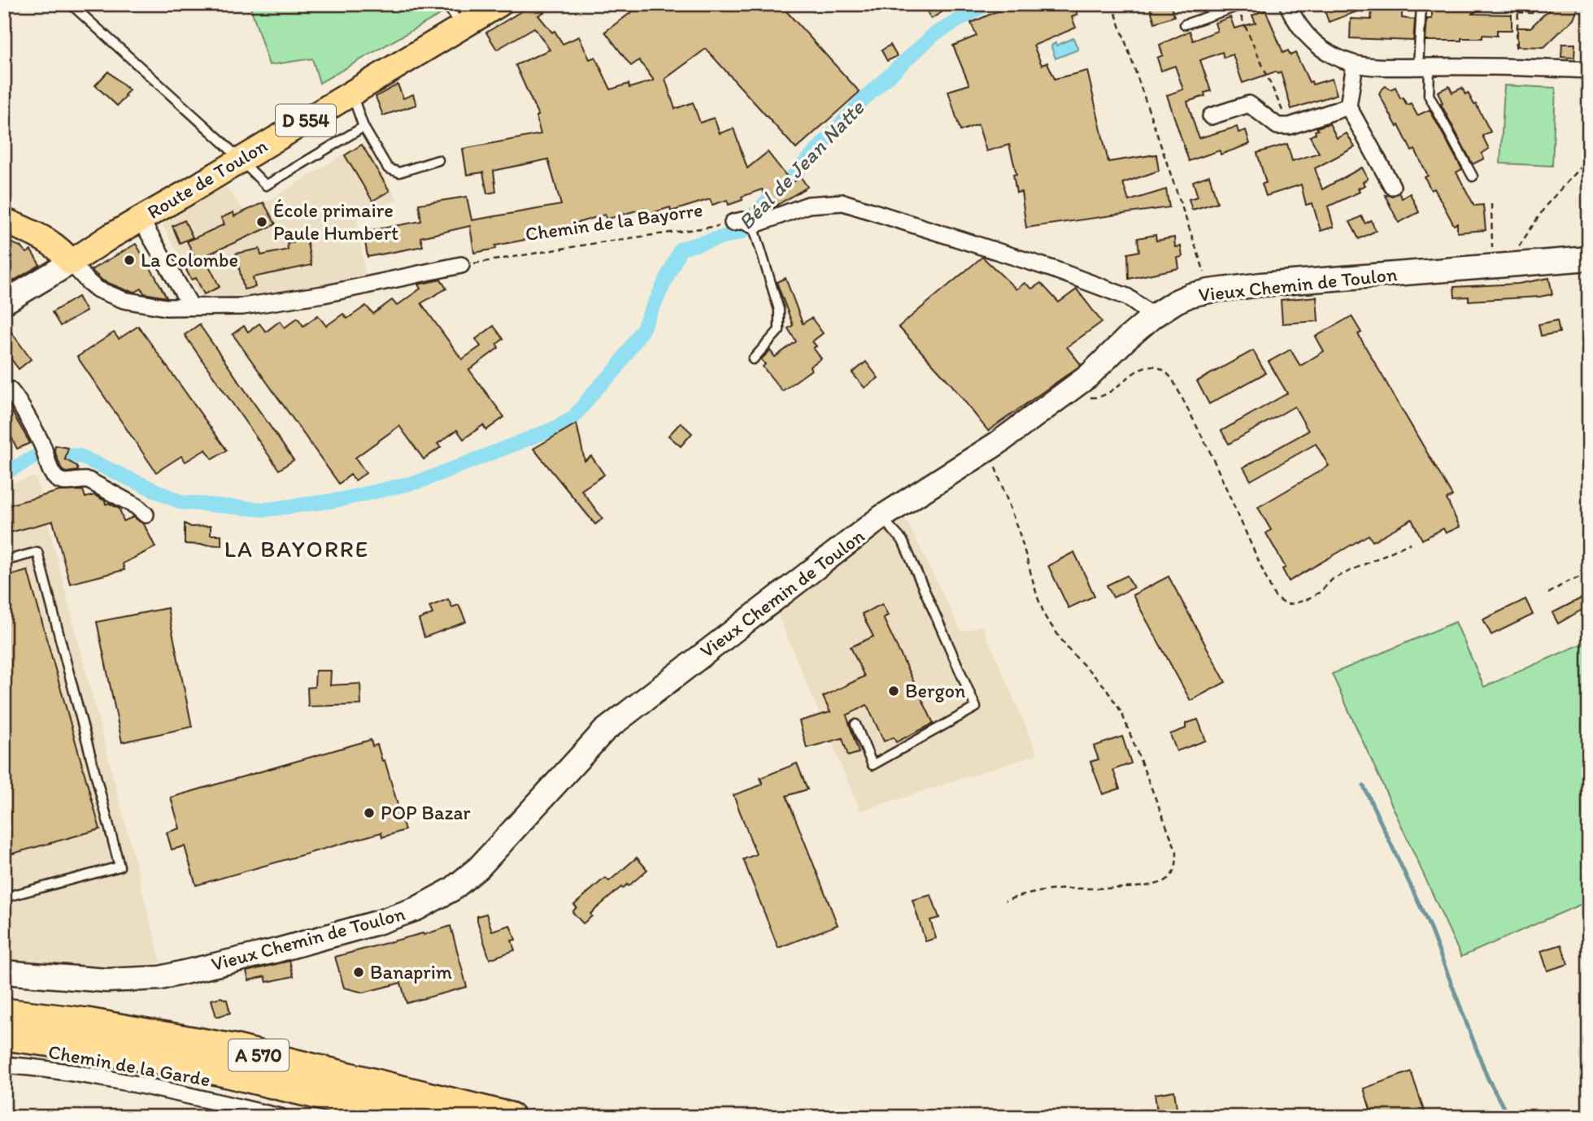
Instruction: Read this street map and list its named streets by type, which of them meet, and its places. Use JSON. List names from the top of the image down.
{
  "streets": {
    "highway": ["A 570"],
    "main road": ["D 554", "Route de Toulon"],
    "street": ["Vieux Chemin de Toulon", "Chemin de la Garde"],
    "path": ["Chemin de la Bayorre"]
  },
  "districts": ["LA BAYORRE"],
  "water": ["Béal de Jean Natte"],
  "places": [
    "École primaire Paule Humbert",
    "La Colombe",
    "Bergon",
    "POP Bazar",
    "Banaprim"
  ]
}
